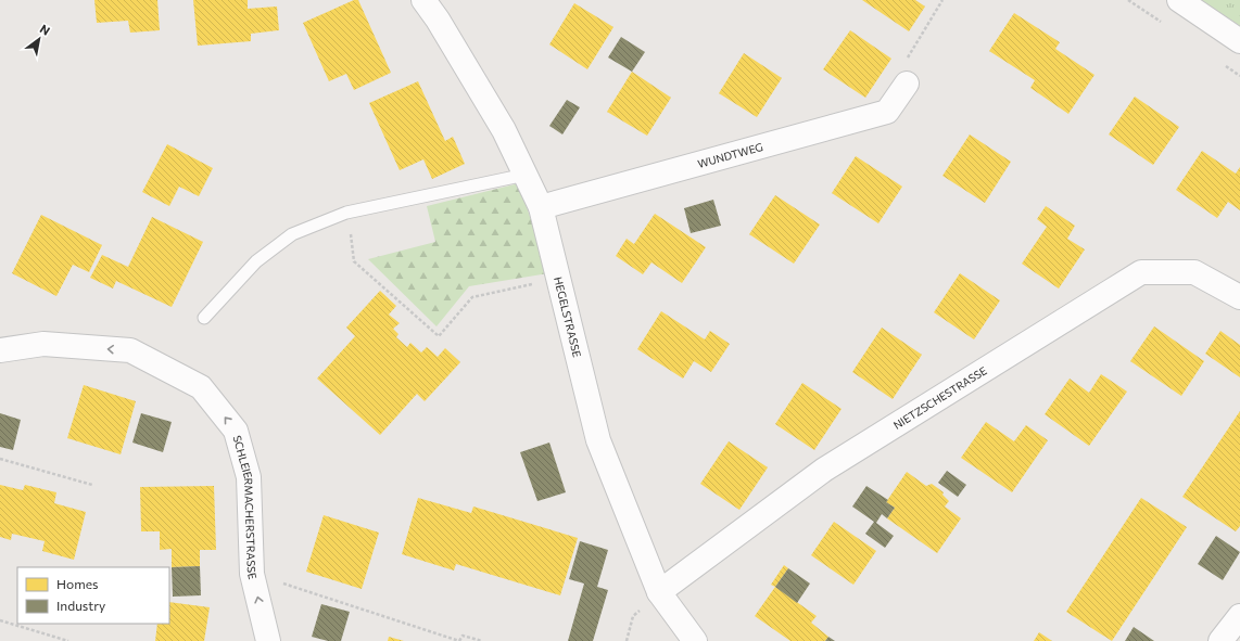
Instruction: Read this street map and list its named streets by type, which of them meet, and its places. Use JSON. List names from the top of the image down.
{
  "streets": {
    "street": [
      "WUNDTWEG",
      "HEGELSTRASSE",
      "NIETZSCHESTRASSE",
      "SCHLEIERMACHERSTRASSE"
    ]
  },
  "crossings": [
    ["WUNDTWEG", "HEGELSTRASSE"],
    ["HEGELSTRASSE", "NIETZSCHESTRASSE"]
  ],
  "one_way": ["SCHLEIERMACHERSTRASSE"],
  "legend": ["Homes", "Industry"],
  "north": "top right"
}
